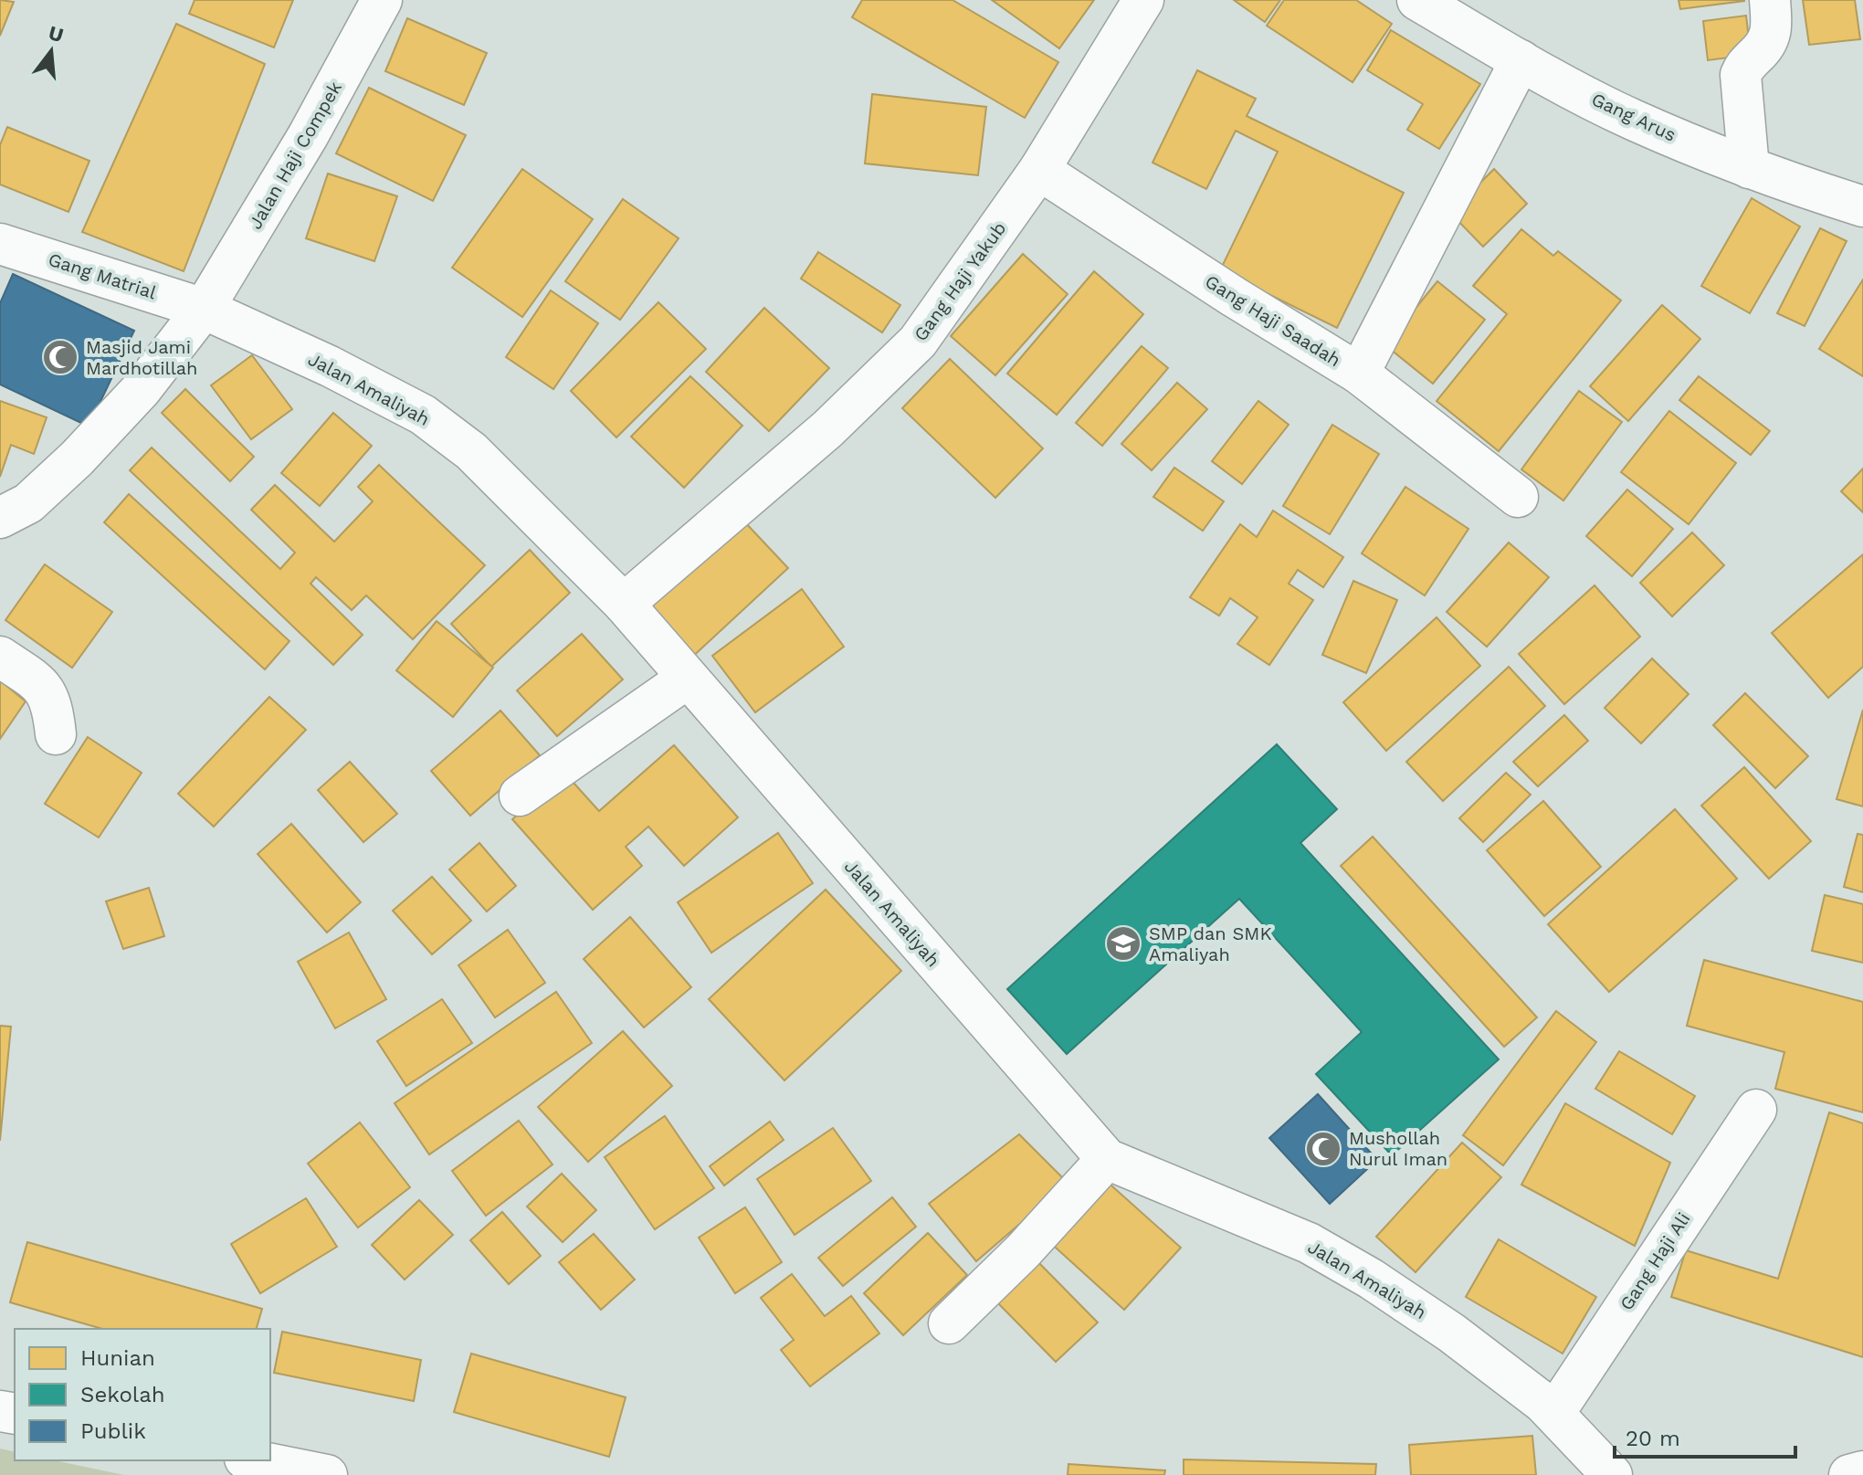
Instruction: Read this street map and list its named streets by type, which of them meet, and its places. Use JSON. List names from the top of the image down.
{
  "streets": {
    "street": [
      "Gang Arus",
      "Jalan Haji Compek",
      "Gang Matrial",
      "Gang Haji Yakub",
      "Gang Haji Saadah",
      "Jalan Amaliyah",
      "Gang Haji Ali"
    ]
  },
  "crossings": [
    ["Gang Arus", "Gang Haji Saadah"],
    ["Jalan Haji Compek", "Gang Matrial"],
    ["Jalan Haji Compek", "Jalan Amaliyah"],
    ["Gang Matrial", "Jalan Amaliyah"],
    ["Gang Haji Yakub", "Gang Haji Saadah"],
    ["Gang Haji Yakub", "Jalan Amaliyah"],
    ["Jalan Amaliyah", "Gang Haji Ali"]
  ],
  "places": {
    "mosque": ["Masjid Jami Mardhotillah", "Mushollah Nurul Iman"],
    "school or university": ["SMP dan SMK Amaliyah"]
  },
  "legend": ["Hunian", "Sekolah", "Publik"],
  "scale_bar": "20 m",
  "north": "top"
}
